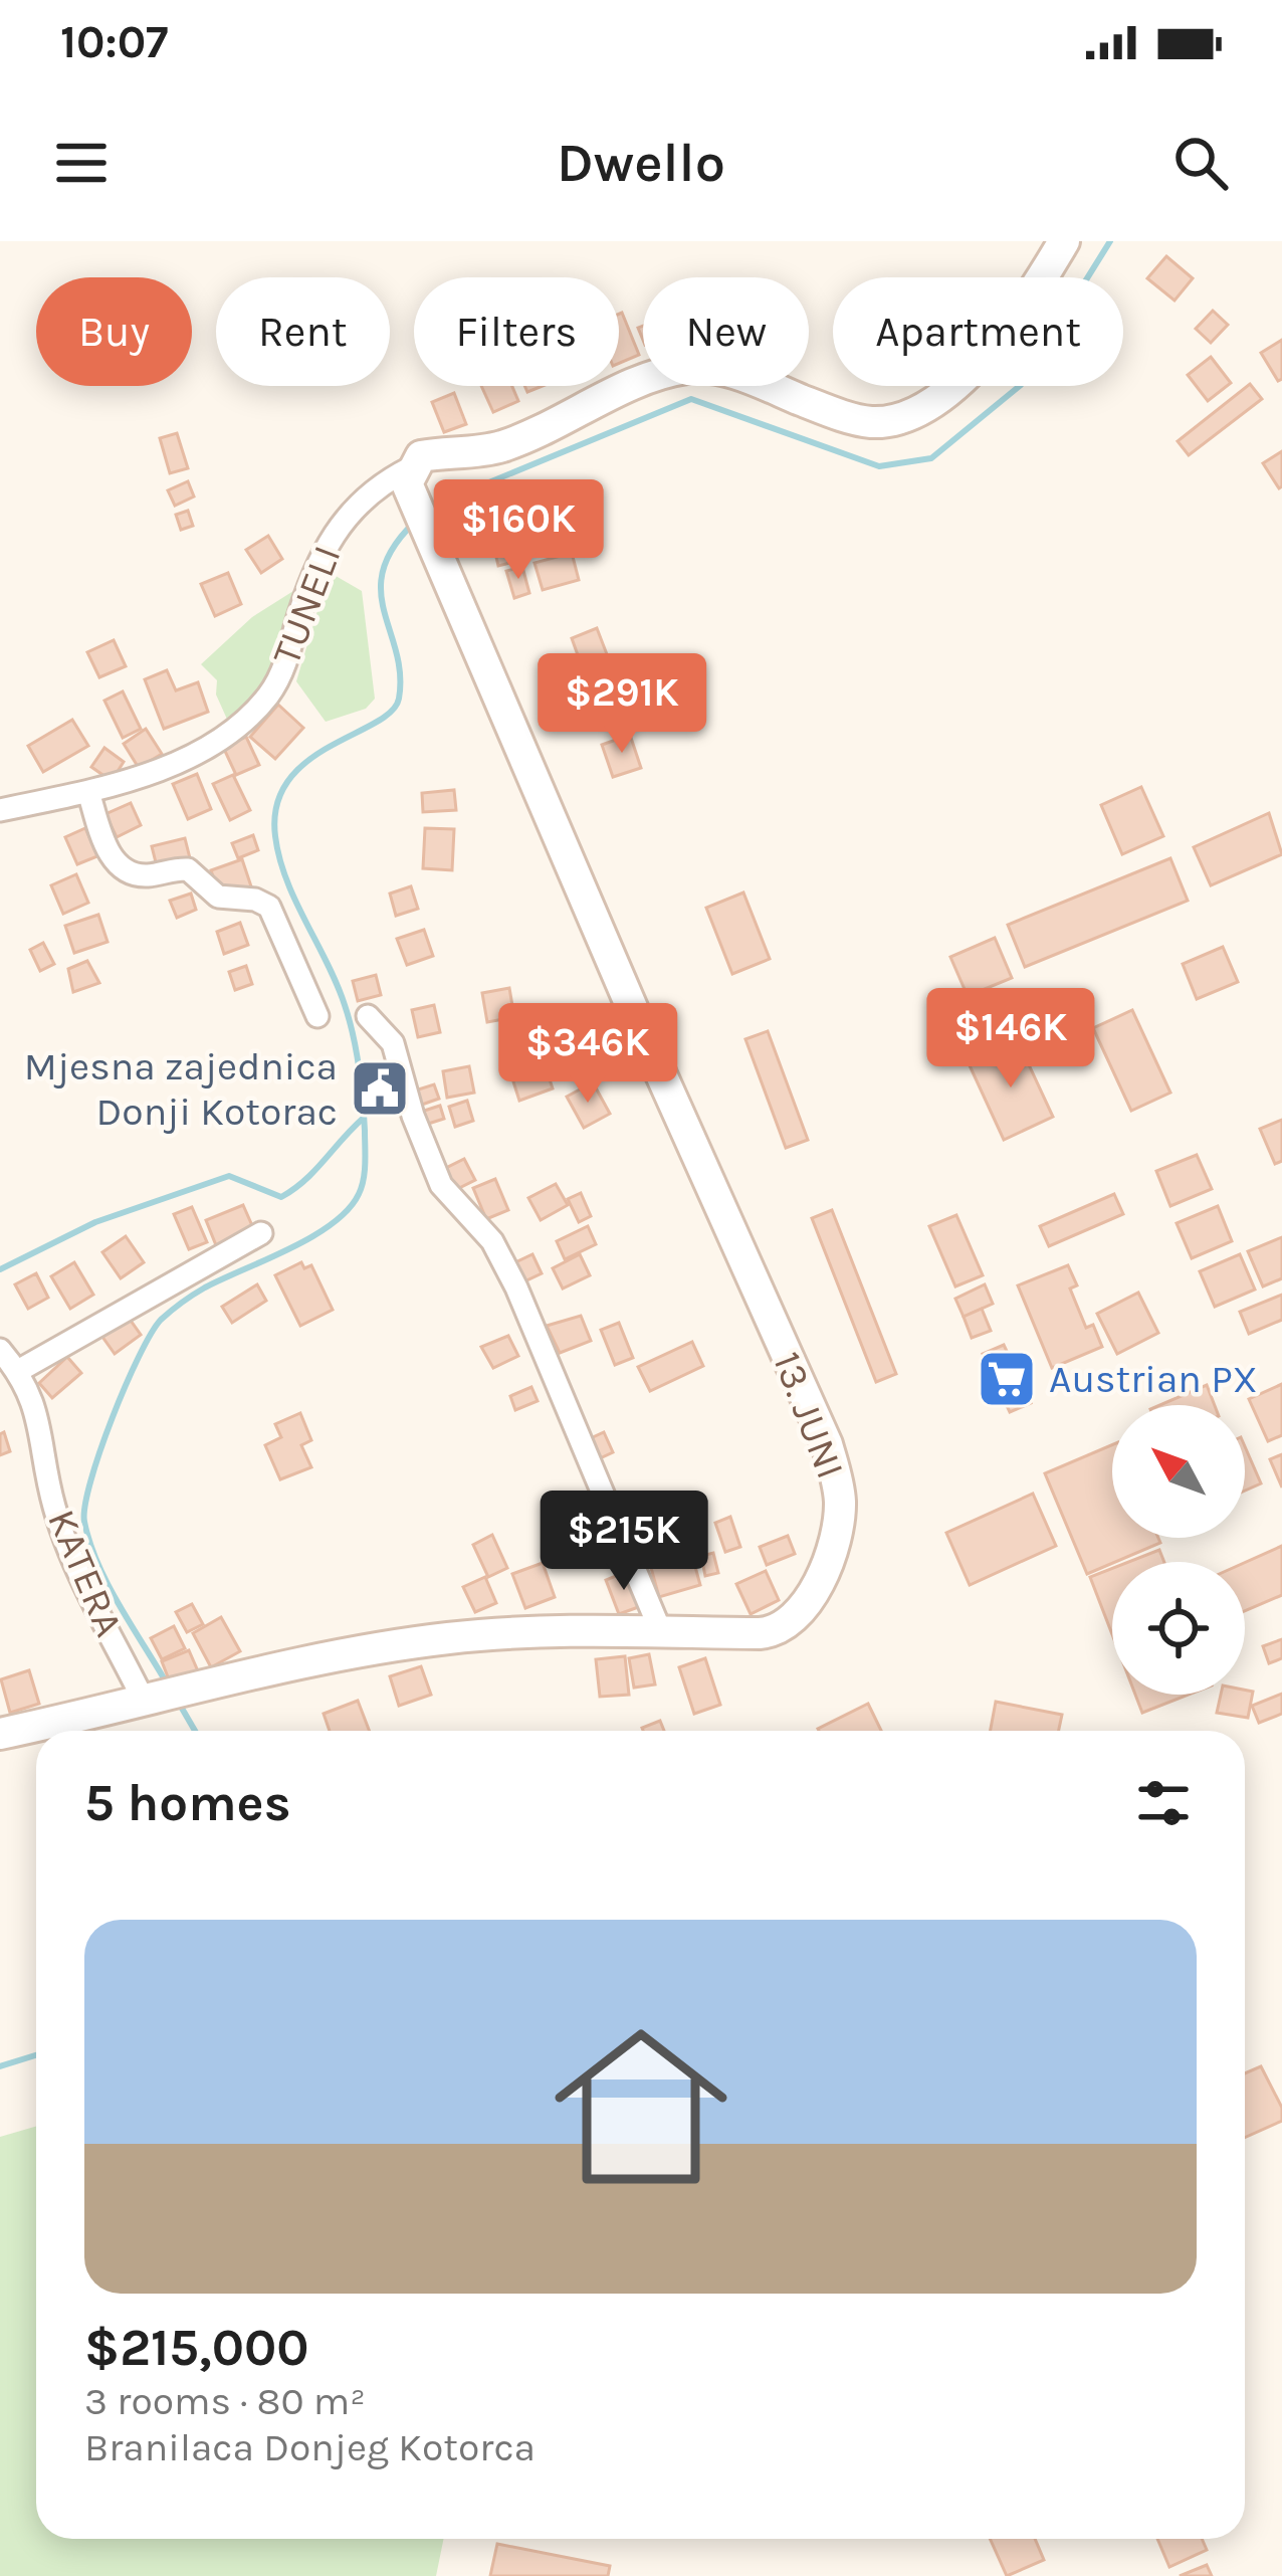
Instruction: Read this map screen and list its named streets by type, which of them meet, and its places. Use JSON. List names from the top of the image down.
{
  "streets": {
    "street": ["TUNELI", "13. JUNI", "KATERA"]
  },
  "crossings": [
    ["TUNELI", "13. JUNI"],
    ["13. JUNI", "KATERA"]
  ],
  "places": {
    "public building": ["Mjesna zajednica Donji Kotorac"],
    "supermarket": ["Austrian PX"]
  },
  "north": "top left",
  "page": {
    "status": "10:07",
    "header": "Dwello",
    "chip": [
      "Buy",
      "Rent",
      "Filters",
      "New",
      "Apartment"
    ],
    "price": [
      "$160K",
      "$291K",
      "$146K",
      "$346K",
      "$215K"
    ],
    "heading": "5 homes",
    "list": [
      {
        "name": "$215,000",
        "note": "3 rooms · 80 m² · Branilaca Donjeg Kotorca"
      }
    ]
  }
}
